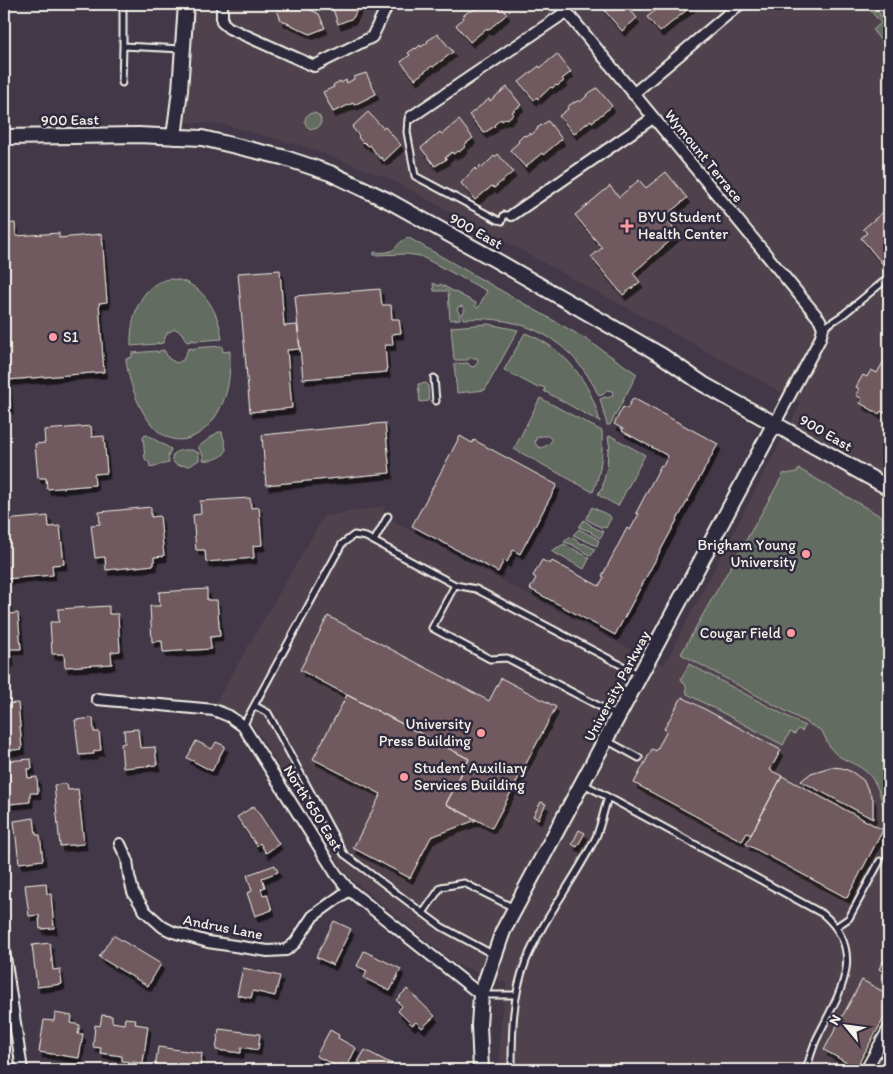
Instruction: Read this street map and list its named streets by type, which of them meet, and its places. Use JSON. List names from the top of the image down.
{
  "streets": {
    "main road": ["900 East", "University Parkway"],
    "street": ["Wymount Terrace", "North 650 East", "Andrus Lane"]
  },
  "crossings": [
    ["900 East", "University Parkway"],
    ["Wymount Terrace", "University Parkway"],
    ["University Parkway", "North 650 East"],
    ["North 650 East", "Andrus Lane"]
  ],
  "places": {
    "health": ["BYU Student Health Center"],
    "other": [
      "S1",
      "Brigham Young University",
      "Cougar Field",
      "University Press Building",
      "Student Auxiliary Services Building"
    ]
  },
  "north": "top left"
}
